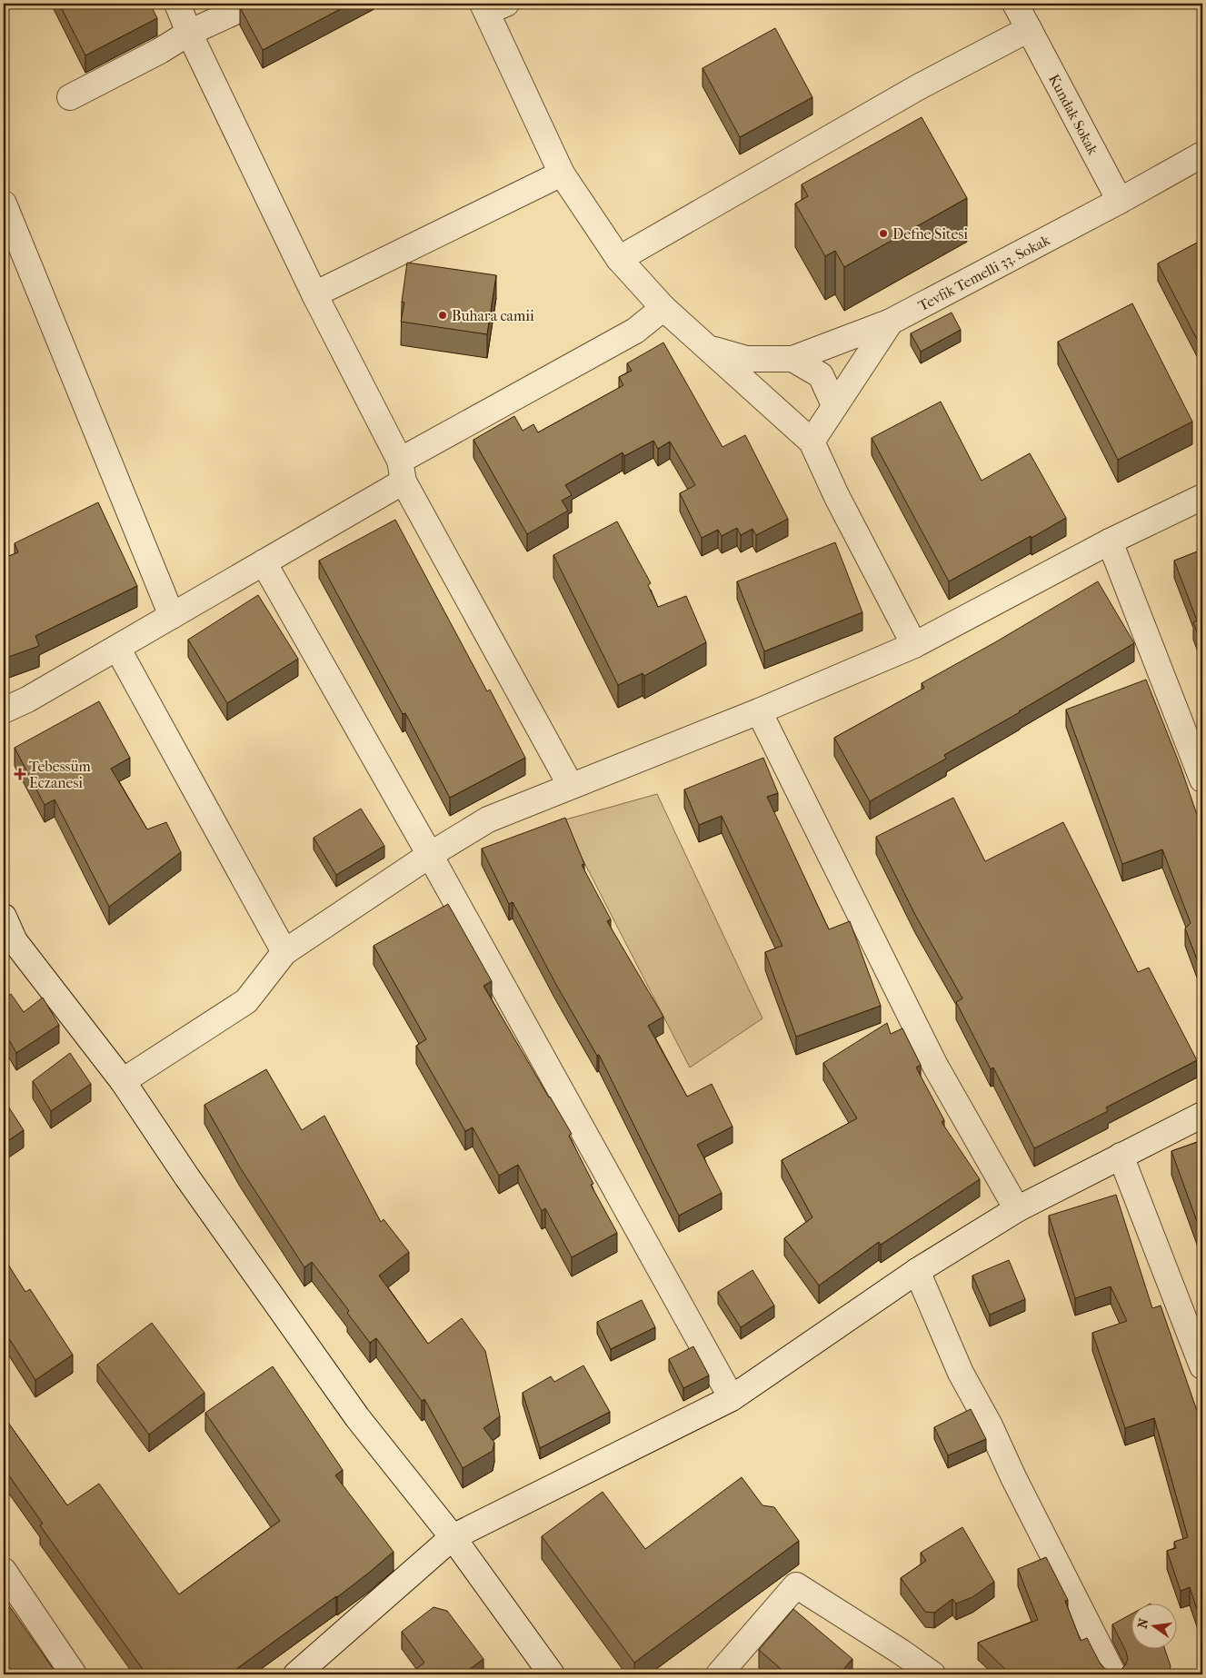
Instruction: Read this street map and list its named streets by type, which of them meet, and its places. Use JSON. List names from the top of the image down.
{
  "streets": {
    "street": ["Kundak Sokak", "Tevfik Temelli 33. Sokak"]
  },
  "crossings": [
    ["Kundak Sokak", "Tevfik Temelli 33. Sokak"]
  ],
  "places": {
    "other": ["Defne Sitesi", "Buhara camii"],
    "health": ["Tebessüm Eczanesi"]
  },
  "north": "left"
}
